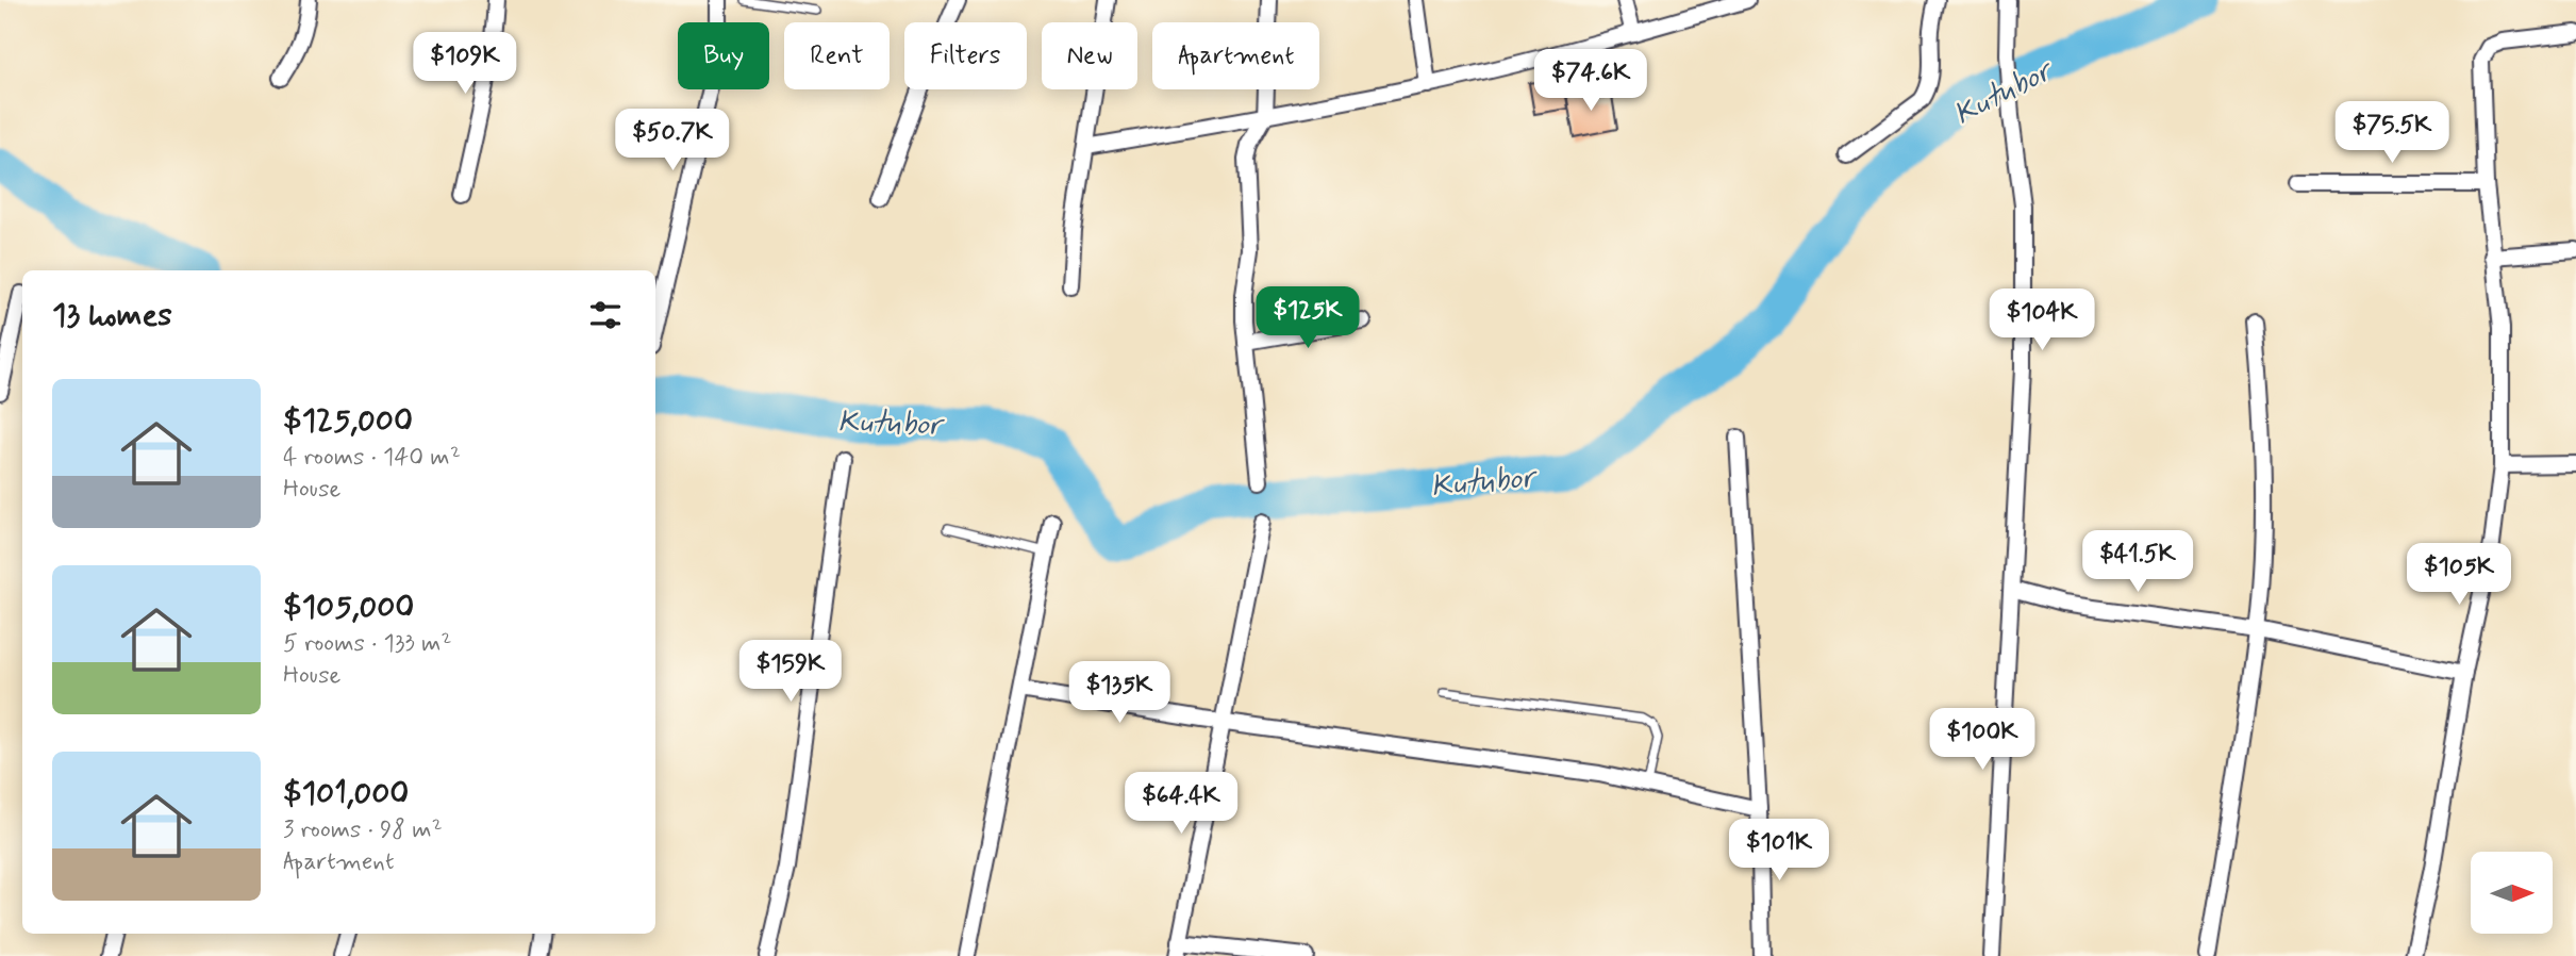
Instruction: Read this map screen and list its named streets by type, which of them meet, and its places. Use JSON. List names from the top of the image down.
{
  "water": ["Kutubor"],
  "north": "right",
  "page": {
    "chip": [
      "Buy",
      "Rent",
      "Filters",
      "New",
      "Apartment"
    ],
    "price": [
      "$109K",
      "$74.6K",
      "$75.5K",
      "$50.7K",
      "$125K",
      "$104K",
      "$41.5K",
      "$105K",
      "$159K",
      "$135K",
      "$100K",
      "$64.4K",
      "$101K"
    ],
    "heading": "13 homes",
    "list": [
      {
        "name": "$125,000",
        "note": "4 rooms · 140 m² · House"
      },
      {
        "name": "$105,000",
        "note": "5 rooms · 133 m² · House"
      },
      {
        "name": "$101,000",
        "note": "3 rooms · 98 m² · Apartment"
      }
    ]
  }
}
